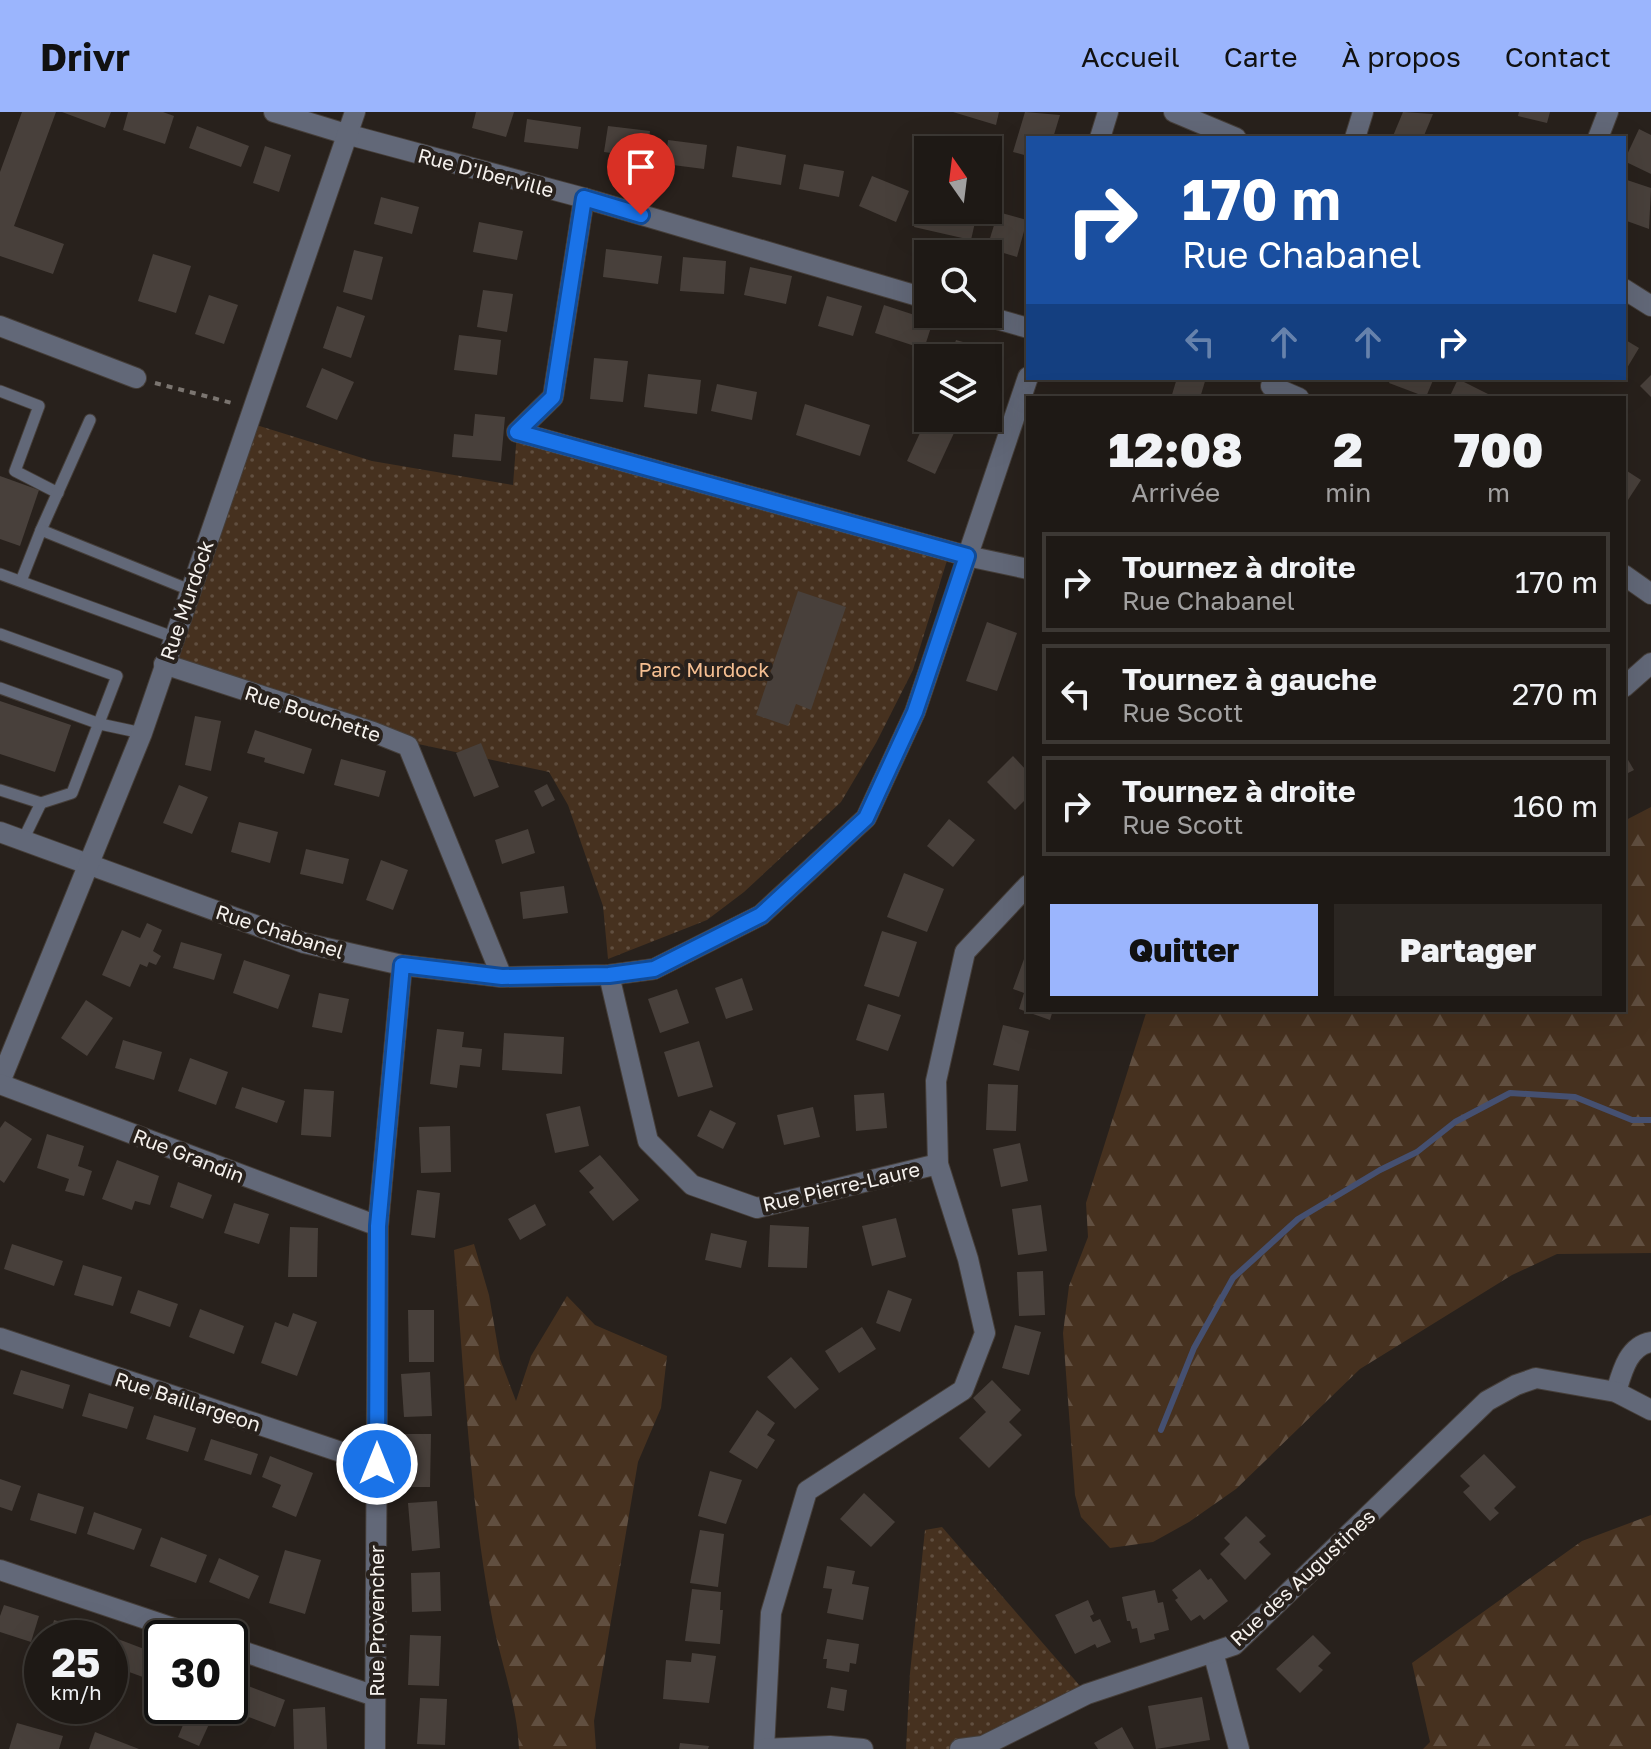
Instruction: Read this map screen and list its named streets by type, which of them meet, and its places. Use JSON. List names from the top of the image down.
{
  "streets": {
    "street": [
      "Rue D'Iberville",
      "Rue Murdock",
      "Rue Bouchette",
      "Rue Chabanel",
      "Rue Grandin",
      "Rue Pierre-Laure",
      "Rue Baillargeon",
      "Rue des Augustines",
      "Rue Provencher"
    ]
  },
  "crossings": [
    ["Rue D'Iberville", "Rue Murdock"],
    ["Rue Murdock", "Rue Bouchette"],
    ["Rue Murdock", "Rue Chabanel"],
    ["Rue Murdock", "Rue Grandin"],
    ["Rue Bouchette", "Rue Chabanel"],
    ["Rue Chabanel", "Rue Pierre-Laure"],
    ["Rue Chabanel", "Rue Provencher"],
    ["Rue Grandin", "Rue Provencher"],
    ["Rue Baillargeon", "Rue Provencher"]
  ],
  "parks": ["Parc Murdock"],
  "north": "top",
  "page": {
    "header": "Drivr",
    "nav": [
      "Accueil",
      "Carte",
      "À propos",
      "Contact"
    ],
    "turn": ["170 m", "Rue Chabanel"],
    "eta": [
      "12:08",
      "Arrivée",
      "2",
      "min",
      "700",
      "m"
    ],
    "list": [
      {
        "name": "Tournez à droite",
        "note": "Rue Chabanel",
        "value": "170 m"
      },
      {
        "name": "Tournez à gauche",
        "note": "Rue Scott",
        "value": "270 m"
      },
      {
        "name": "Tournez à droite",
        "note": "Rue Scott",
        "value": "160 m"
      }
    ],
    "buttons": ["Quitter", "Partager"],
    "speed": "25 km/h",
    "limit": "30"
  }
}
